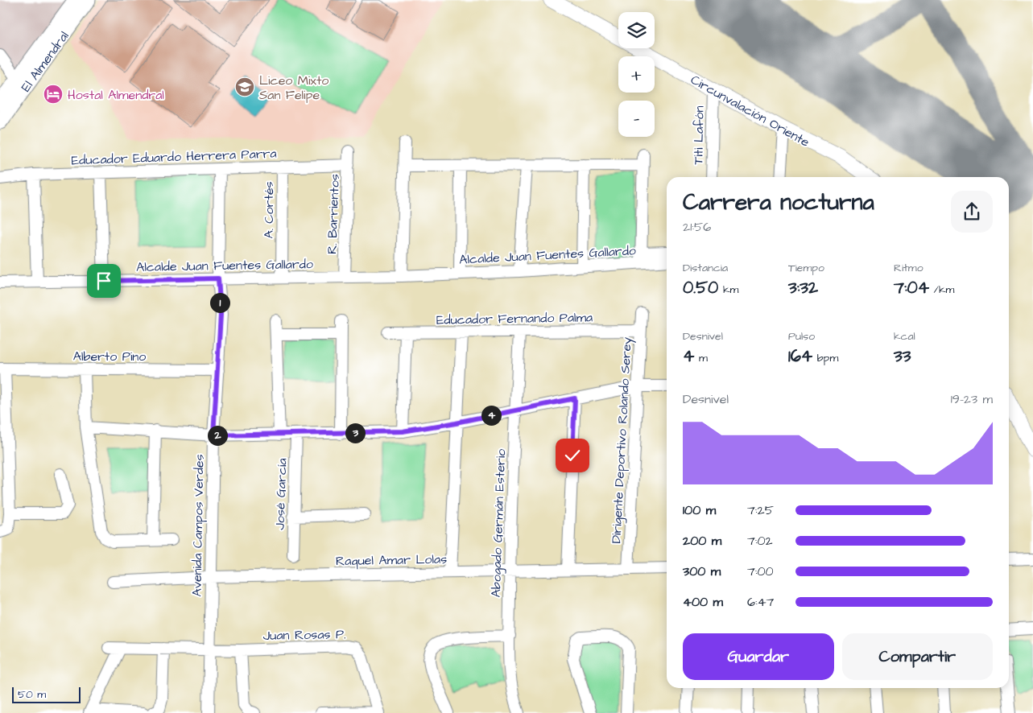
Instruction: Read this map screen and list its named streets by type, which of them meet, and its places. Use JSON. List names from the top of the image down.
{
  "streets": {
    "main road": ["El Almendral"],
    "street": [
      "Circunvalación Oriente",
      "Titi Lafón",
      "Educador Eduardo Herrera Parra",
      "A. Cortés",
      "R. Barrientos",
      "Alcalde Juan Fuentes Gallardo",
      "Educador Fernando Palma",
      "Alberto Pino",
      "Dirigente Deportivo Rolando Serey",
      "José García",
      "Abogado Germán Esterio",
      "Avenida Campos Verdes",
      "Raquel Amar Lolas",
      "Juan Rosas P."
    ]
  },
  "crossings": [
    ["Circunvalación Oriente", "Titi Lafón"],
    ["Educador Eduardo Herrera Parra", "A. Cortés"],
    ["Educador Eduardo Herrera Parra", "R. Barrientos"],
    ["Educador Eduardo Herrera Parra", "Avenida Campos Verdes"],
    ["A. Cortés", "Alcalde Juan Fuentes Gallardo"],
    ["R. Barrientos", "Alcalde Juan Fuentes Gallardo"],
    ["Alcalde Juan Fuentes Gallardo", "Avenida Campos Verdes"],
    ["Educador Fernando Palma", "Dirigente Deportivo Rolando Serey"],
    ["Educador Fernando Palma", "Abogado Germán Esterio"],
    ["Alberto Pino", "Avenida Campos Verdes"],
    ["Dirigente Deportivo Rolando Serey", "Raquel Amar Lolas"],
    ["Abogado Germán Esterio", "Raquel Amar Lolas"],
    ["Avenida Campos Verdes", "Raquel Amar Lolas"],
    ["Avenida Campos Verdes", "Juan Rosas P."]
  ],
  "places": {
    "school or university": ["Liceo Mixto San Felipe"],
    "hotel": ["Hostal Almendral"]
  },
  "scale_bar": "50 m",
  "page": {
    "map_buttons": ["+", "−"],
    "heading": ["Carrera nocturna", "21:56"],
    "stats": [
      ["Distancia", "0.50 km"],
      ["Tiempo", "3:32"],
      ["Ritmo", "7:04 /km"],
      ["Desnivel", "4 m"],
      ["Pulso", "164 bpm"],
      ["kcal", "33"]
    ],
    "pins": [
      "1",
      "4",
      "3",
      "2"
    ],
    "chart": ["Desnivel", "19–23 m"],
    "list": [
      {
        "name": "100 m",
        "note": "7:25"
      },
      {
        "name": "200 m",
        "note": "7:02"
      },
      {
        "name": "300 m",
        "note": "7:00"
      },
      {
        "name": "400 m",
        "note": "6:47"
      }
    ],
    "buttons": ["Guardar", "Compartir"],
    "scale": "50 m"
  }
}
